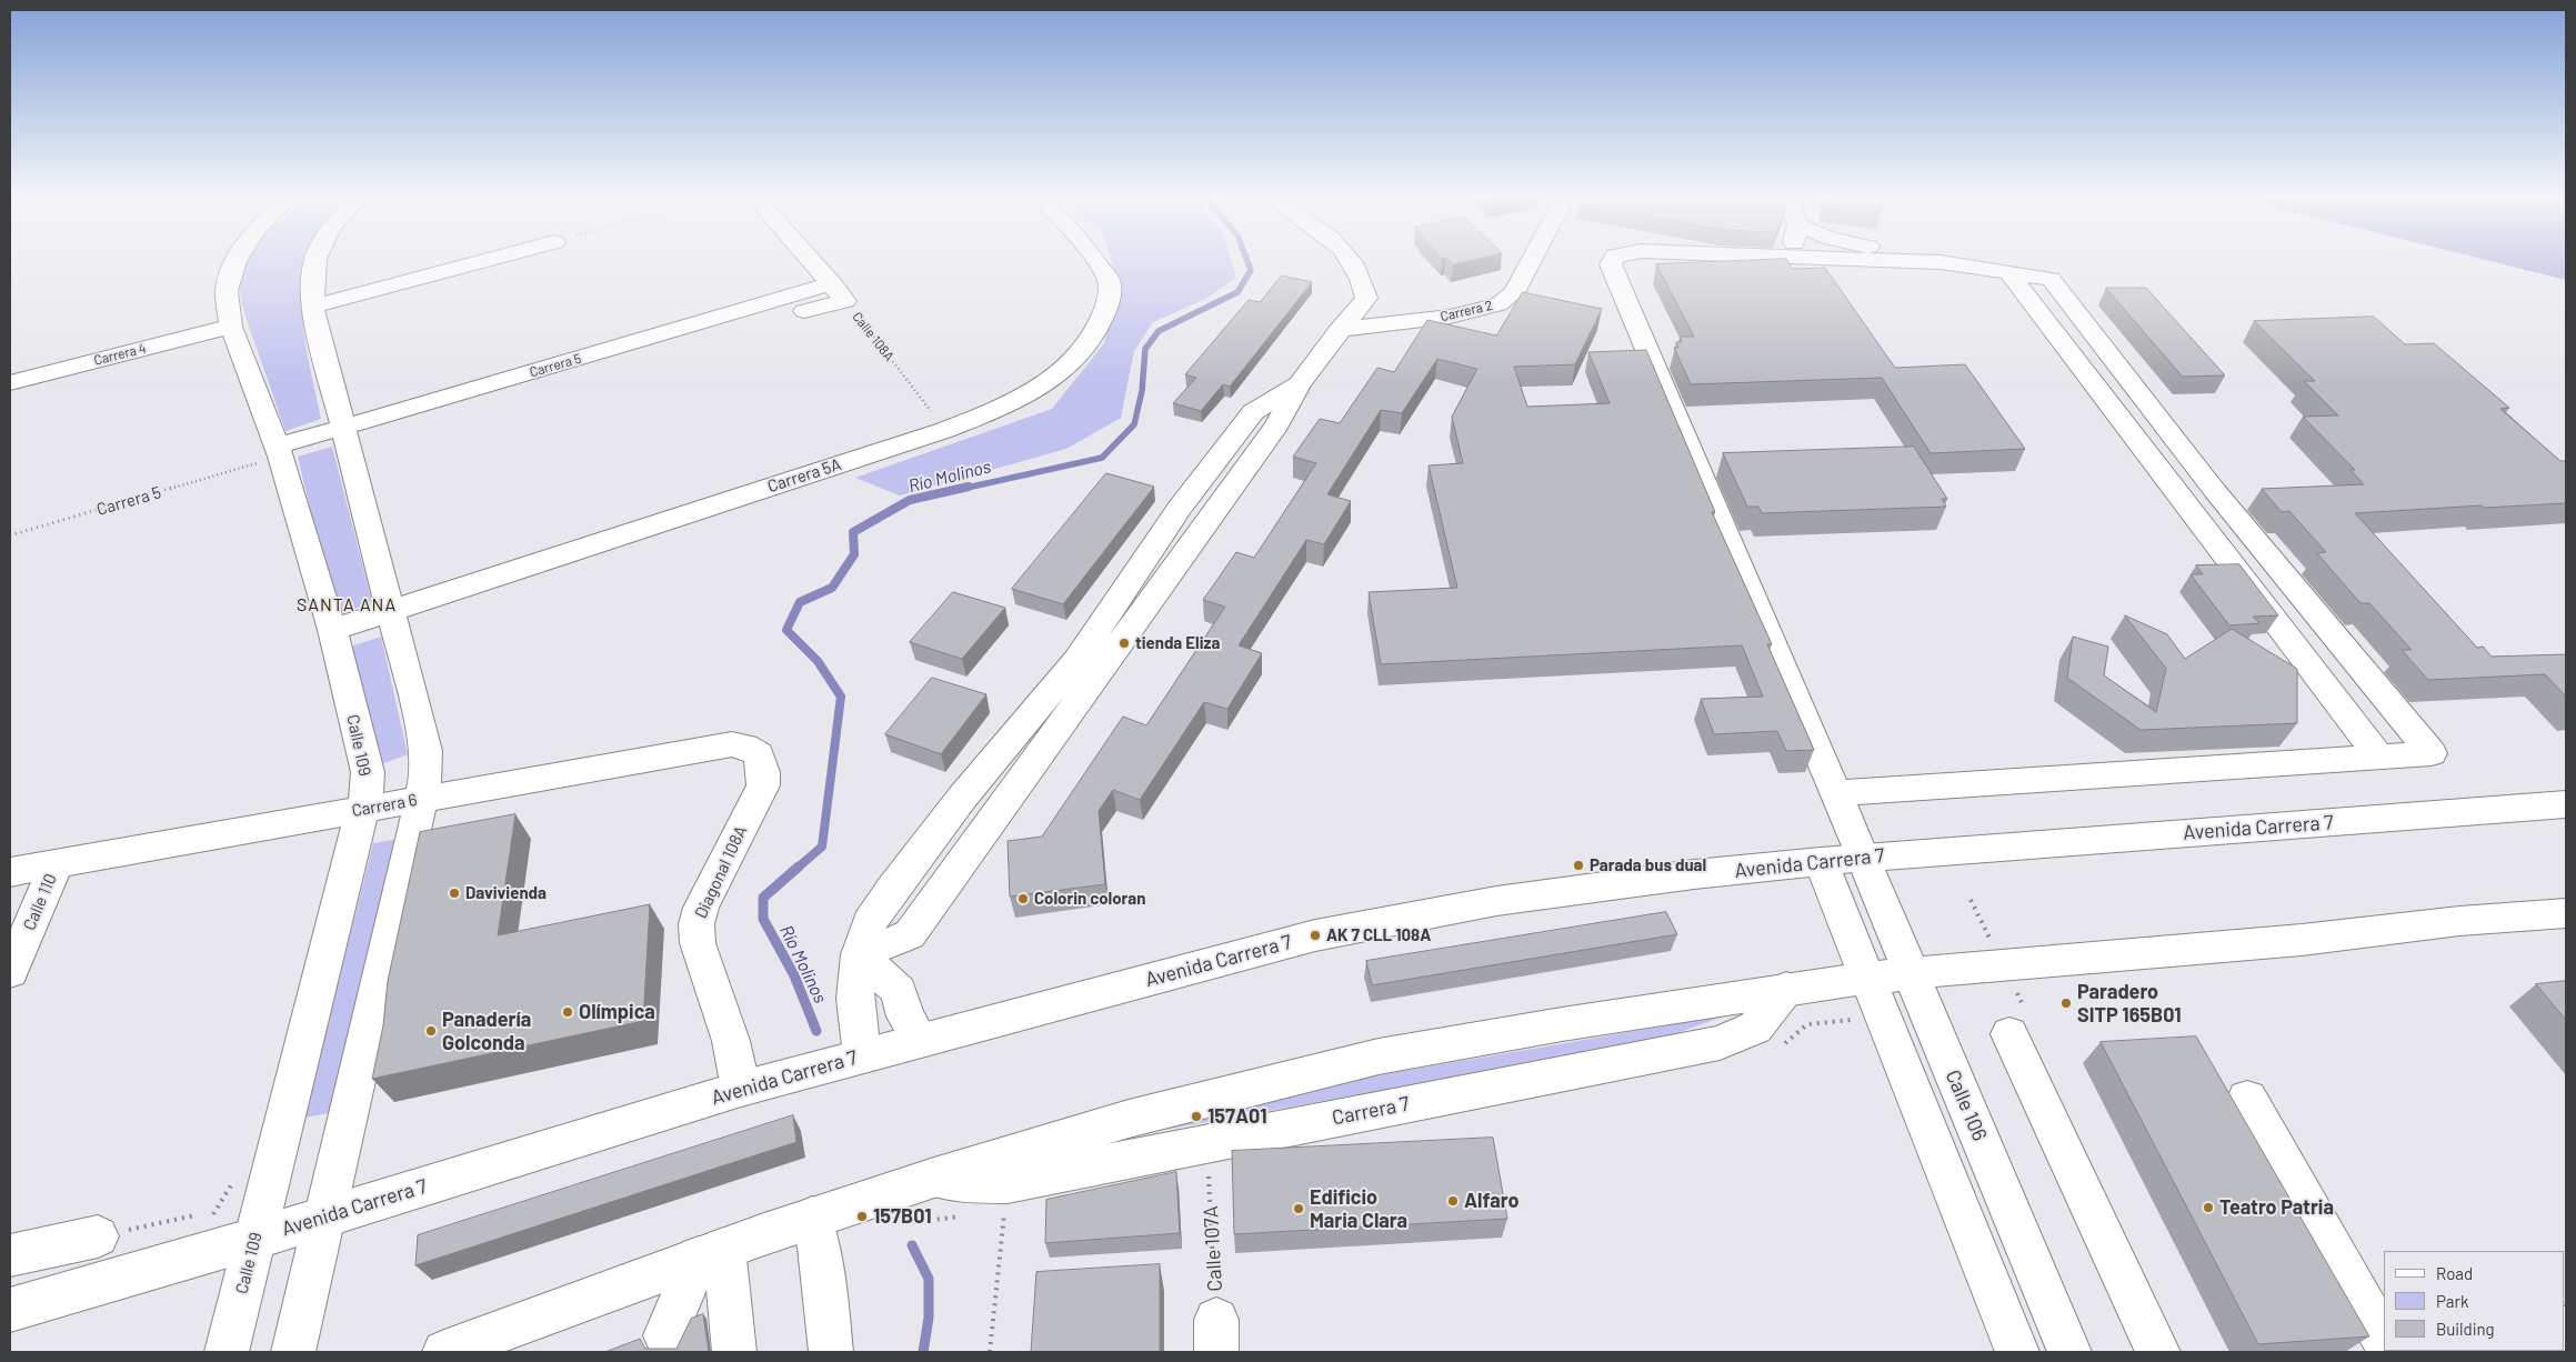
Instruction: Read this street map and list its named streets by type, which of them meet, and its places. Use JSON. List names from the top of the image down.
{
  "streets": {
    "street": [
      "Carrera 2",
      "Carrera 4",
      "Carrera 5",
      "Carrera 5A",
      "Calle 109",
      "Carrera 6",
      "Avenida Carrera 7",
      "Diagonal 108A",
      "Calle 110",
      "Calle 106",
      "Carrera 7"
    ],
    "path": ["Calle 108A", "Calle 107A"]
  },
  "crossings": [
    ["Calle 108A", "Carrera 5"],
    ["Calle 108A", "Carrera 5A"],
    ["Carrera 4", "Calle 109"],
    ["Carrera 5", "Calle 109"],
    ["Carrera 5A", "Calle 109"],
    ["Calle 109", "Carrera 6"],
    ["Calle 109", "Avenida Carrera 7"],
    ["Carrera 6", "Diagonal 108A"],
    ["Carrera 6", "Calle 110"],
    ["Avenida Carrera 7", "Diagonal 108A"],
    ["Avenida Carrera 7", "Calle 106"],
    ["Carrera 7", "Calle 107A"]
  ],
  "districts": ["SANTA ANA"],
  "water": ["Río Molinos"],
  "places": [
    "tienda Eliza",
    "Parada bus dual",
    "Davivienda",
    "Colorin coloran",
    "AK 7 CLL 108A",
    "Paradero SITP 165B01",
    "Olímpica",
    "Panadería Golconda",
    "157A01",
    "Alfaro",
    "Teatro Patria",
    "Edificio Maria Clara",
    "157B01"
  ],
  "legend": ["Road", "Park", "Building"]
}
